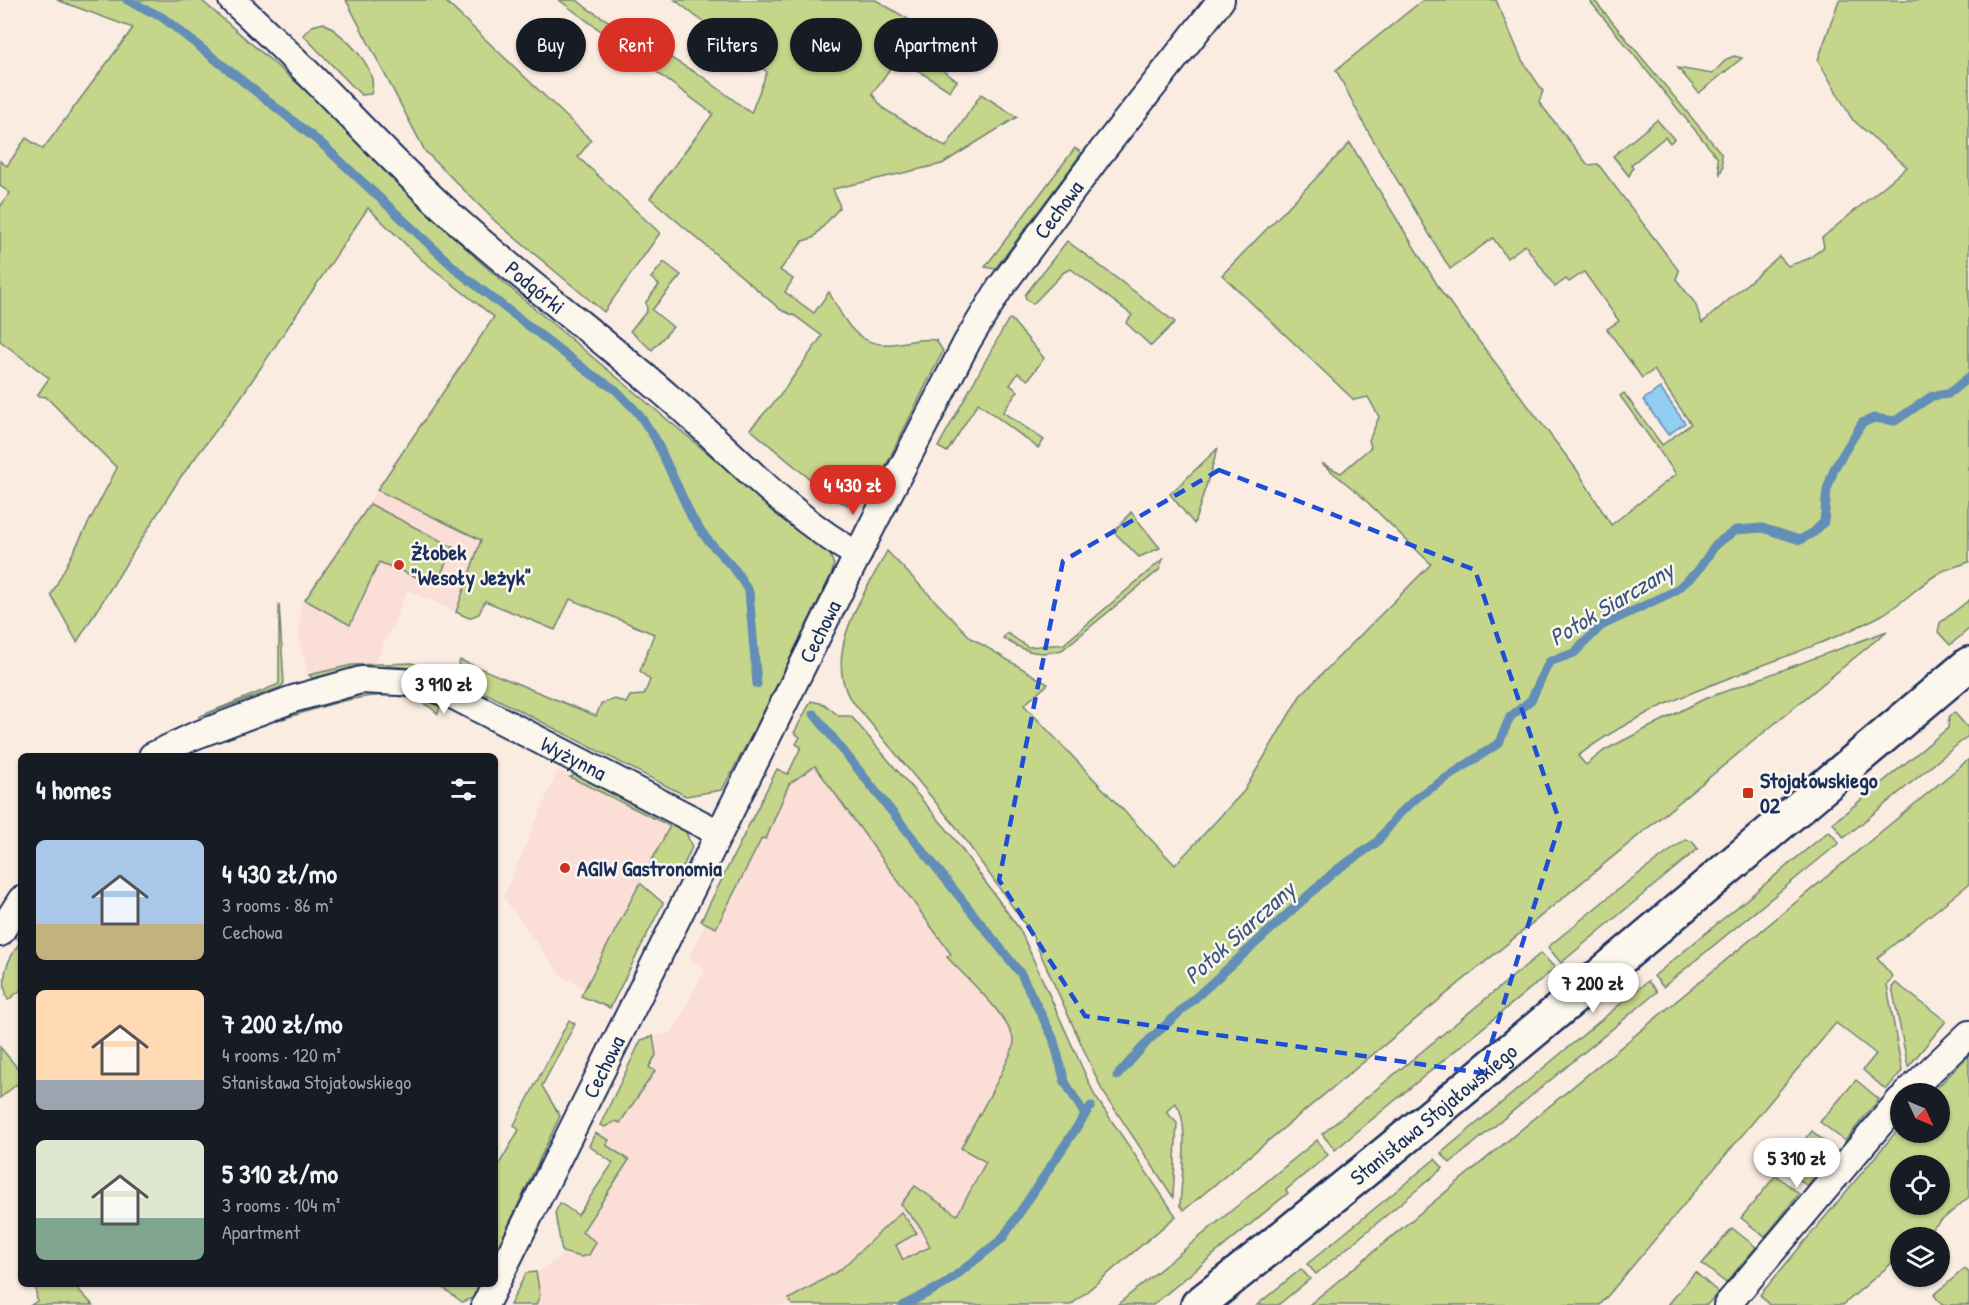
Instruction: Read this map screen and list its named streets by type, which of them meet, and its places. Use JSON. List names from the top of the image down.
{
  "streets": {
    "street": [
      "Cechowa",
      "Podgórki",
      "Wyżynna",
      "Stanisława Stojałowskiego"
    ]
  },
  "crossings": [
    ["Cechowa", "Podgórki"],
    ["Cechowa", "Wyżynna"]
  ],
  "water": ["Potok Siarczany"],
  "places": {
    "other": ["Żłobek \"Wesoły Jeżyk\"", "AGIW Gastronomia"],
    "transit": ["Stojałowskiego 02"]
  },
  "north": "bottom right",
  "page": {
    "chip": [
      "Buy",
      "Rent",
      "Filters",
      "New",
      "Apartment"
    ],
    "price": [
      "4 430 zł",
      "3 910 zł",
      "7 200 zł",
      "5 310 zł"
    ],
    "heading": "4 homes",
    "list": [
      {
        "name": "4 430 zł/mo",
        "note": "3 rooms · 86 m² · Cechowa"
      },
      {
        "name": "7 200 zł/mo",
        "note": "4 rooms · 120 m² · Stanisława Stojałowskiego"
      },
      {
        "name": "5 310 zł/mo",
        "note": "3 rooms · 104 m² · Apartment"
      }
    ]
  }
}
